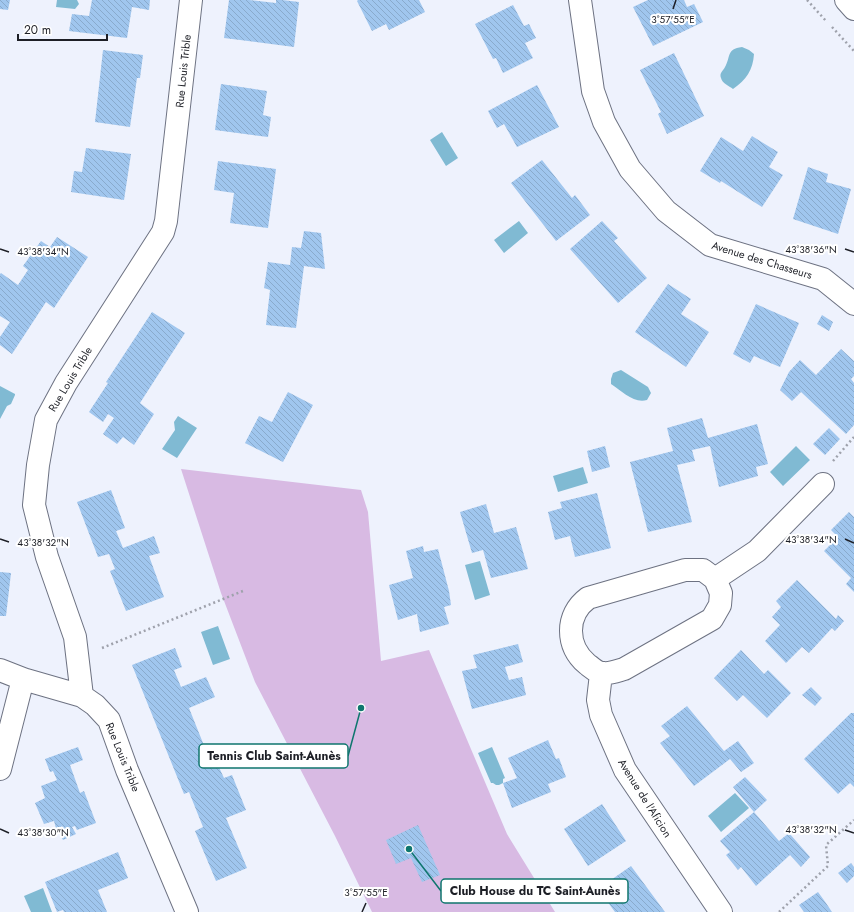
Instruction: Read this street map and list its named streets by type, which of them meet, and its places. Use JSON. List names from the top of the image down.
{
  "streets": {
    "street": ["Rue Louis Trible", "Avenue des Chasseurs", "Avenue de l'Aficion"]
  },
  "places": ["Tennis Club Saint-Aunès", "Club House du TC Saint-Aunès"],
  "scale_bar": "20 m",
  "coordinates": [
    "3°57'55\"E",
    "43°38'36\"N",
    "43°38'34\"N",
    "43°38'32\"N",
    "43°38'30\"N"
  ]
}
